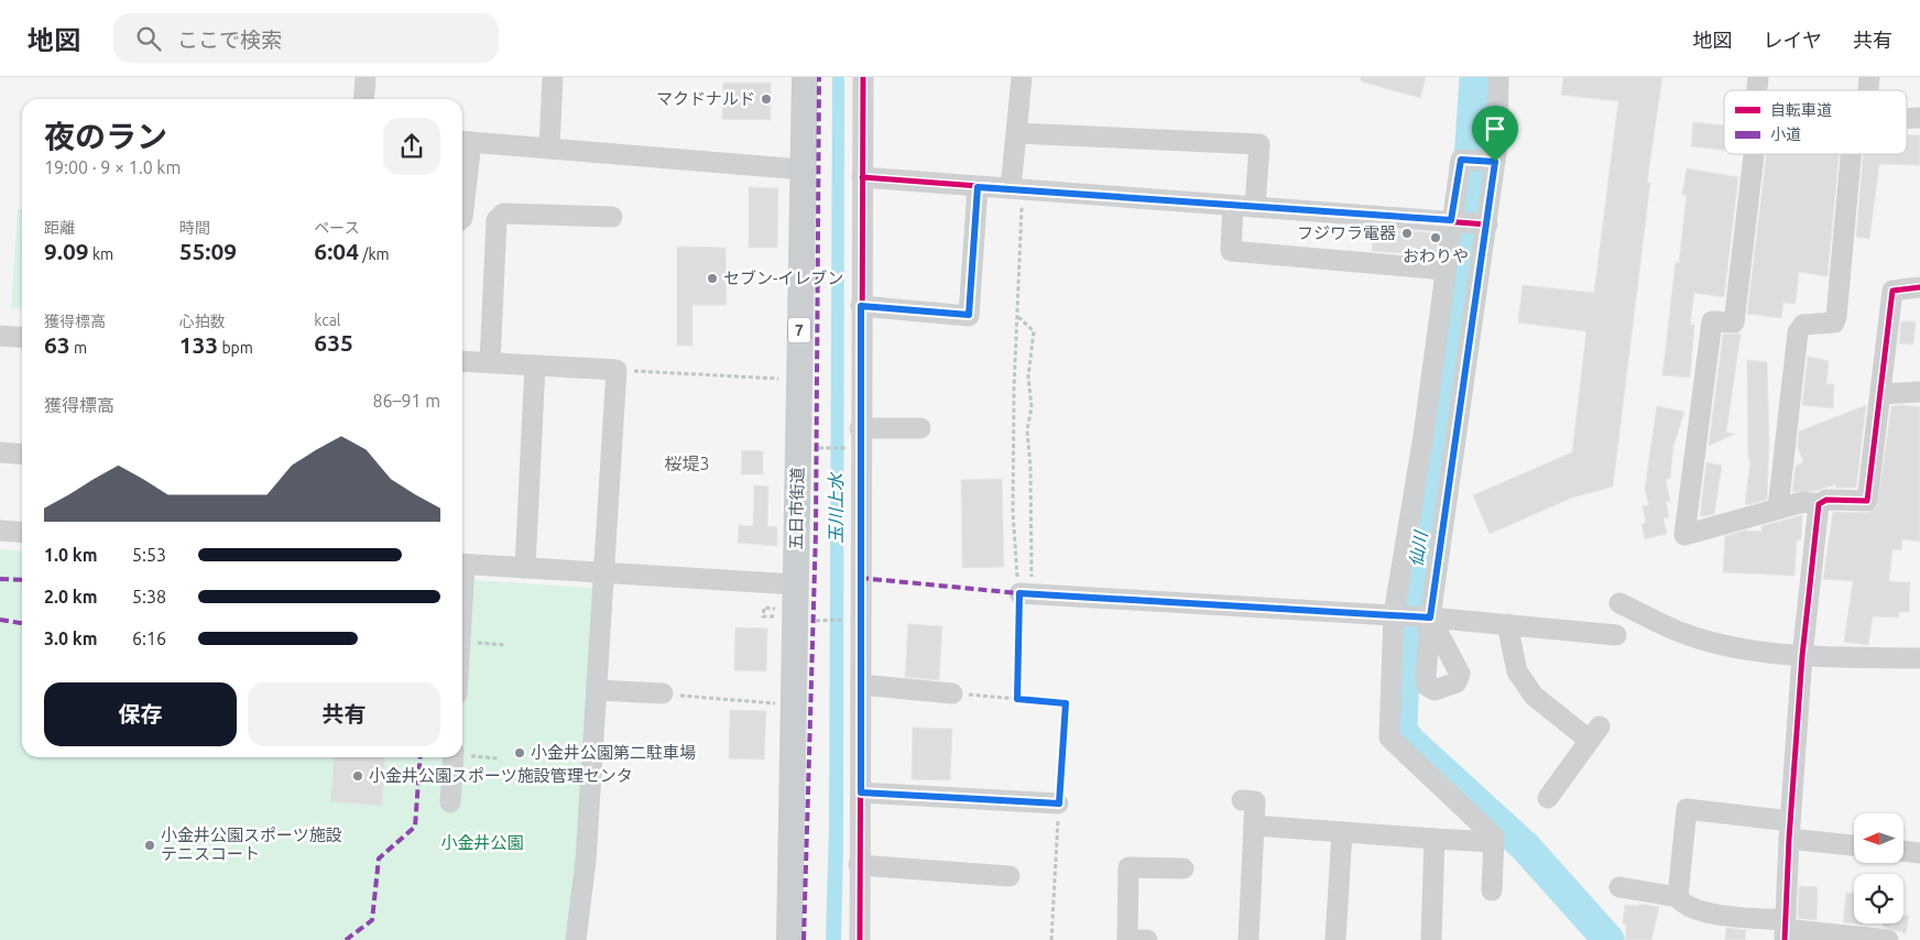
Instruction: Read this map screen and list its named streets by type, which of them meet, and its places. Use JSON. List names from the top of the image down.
{
  "streets": {
    "main road": ["7", "五日市街道"]
  },
  "districts": ["桜堤3"],
  "water": ["玉川上水", "仙川"],
  "parks": ["小金井公園"],
  "places": [
    "マクドナルド",
    "フジワラ電器",
    "おわりや",
    "セブン-イレブン",
    "小金井公園第二駐車場",
    "小金井公園スポーツ施設管理センタ",
    "小金井公園スポーツ施設 テニスコート"
  ],
  "legend": ["自転車道", "小道"],
  "north": "left",
  "page": {
    "header": "地図",
    "search": "ここで検索",
    "nav": ["地図", "レイヤ", "共有"],
    "heading": ["夜のラン", "19:00 · 9 × 1.0 km"],
    "stats": [
      ["距離", "9.09 km"],
      ["時間", "55:09"],
      ["ペース", "6:04 /km"],
      ["獲得標高", "63 m"],
      ["心拍数", "133 bpm"],
      ["kcal", "635"]
    ],
    "chart": ["獲得標高", "86–91 m"],
    "list": [
      {
        "name": "1.0 km",
        "note": "5:53"
      },
      {
        "name": "2.0 km",
        "note": "5:38"
      },
      {
        "name": "3.0 km",
        "note": "6:16"
      }
    ],
    "buttons": ["保存", "共有"]
  }
}
